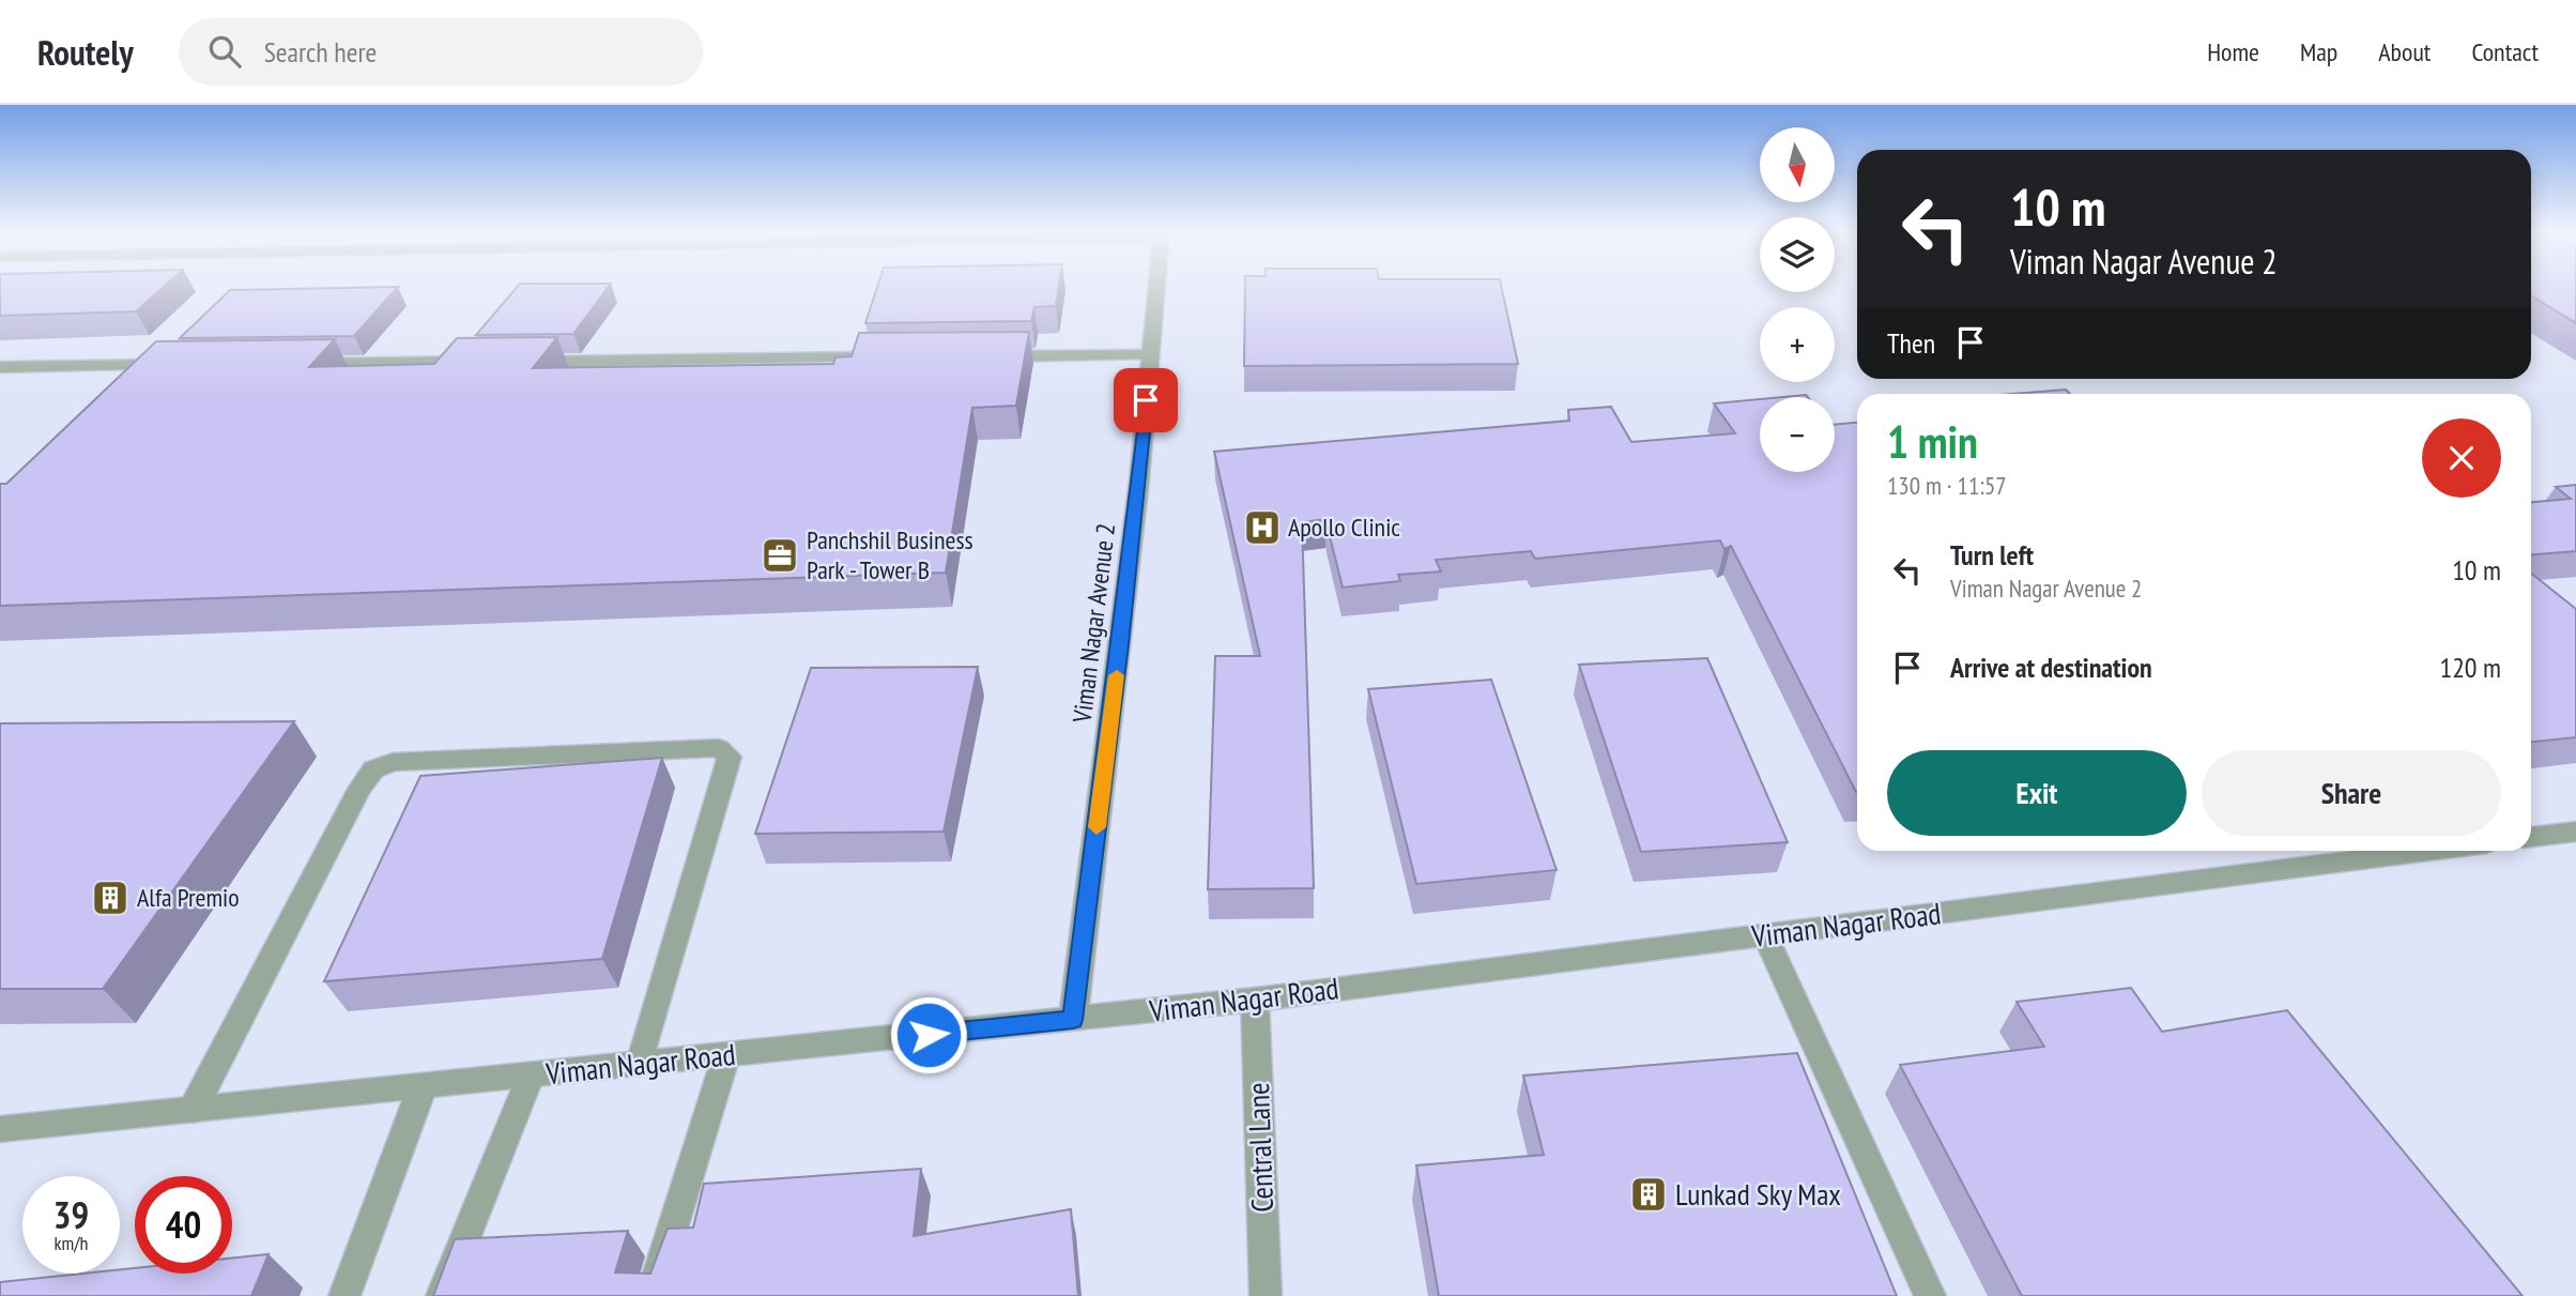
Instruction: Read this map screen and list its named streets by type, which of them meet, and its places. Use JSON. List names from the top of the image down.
{
  "streets": {
    "street": ["Viman Nagar Avenue 2", "Viman Nagar Road", "Central Lane"]
  },
  "crossings": [
    ["Viman Nagar Avenue 2", "Viman Nagar Road"],
    ["Viman Nagar Road", "Central Lane"]
  ],
  "places": {
    "hospital": ["Apollo Clinic"],
    "office": ["Panchshil Business Park - Tower B"],
    "building": ["Alfa Premio", "Lunkad Sky Max"]
  },
  "north": "bottom",
  "page": {
    "header": "Routely",
    "search": "Search here",
    "nav": [
      "Home",
      "Map",
      "About",
      "Contact"
    ],
    "map_buttons": ["+", "−"],
    "turn": ["10 m", "Viman Nagar Avenue 2"],
    "then": "Then",
    "heading": ["1 min", "130 m · 11:57"],
    "list": [
      {
        "name": "Turn left",
        "note": "Viman Nagar Avenue 2",
        "value": "10 m"
      },
      {
        "name": "Arrive at destination",
        "value": "120 m"
      }
    ],
    "buttons": ["Exit", "Share"],
    "speed": "39 km/h",
    "limit": "40"
  }
}
